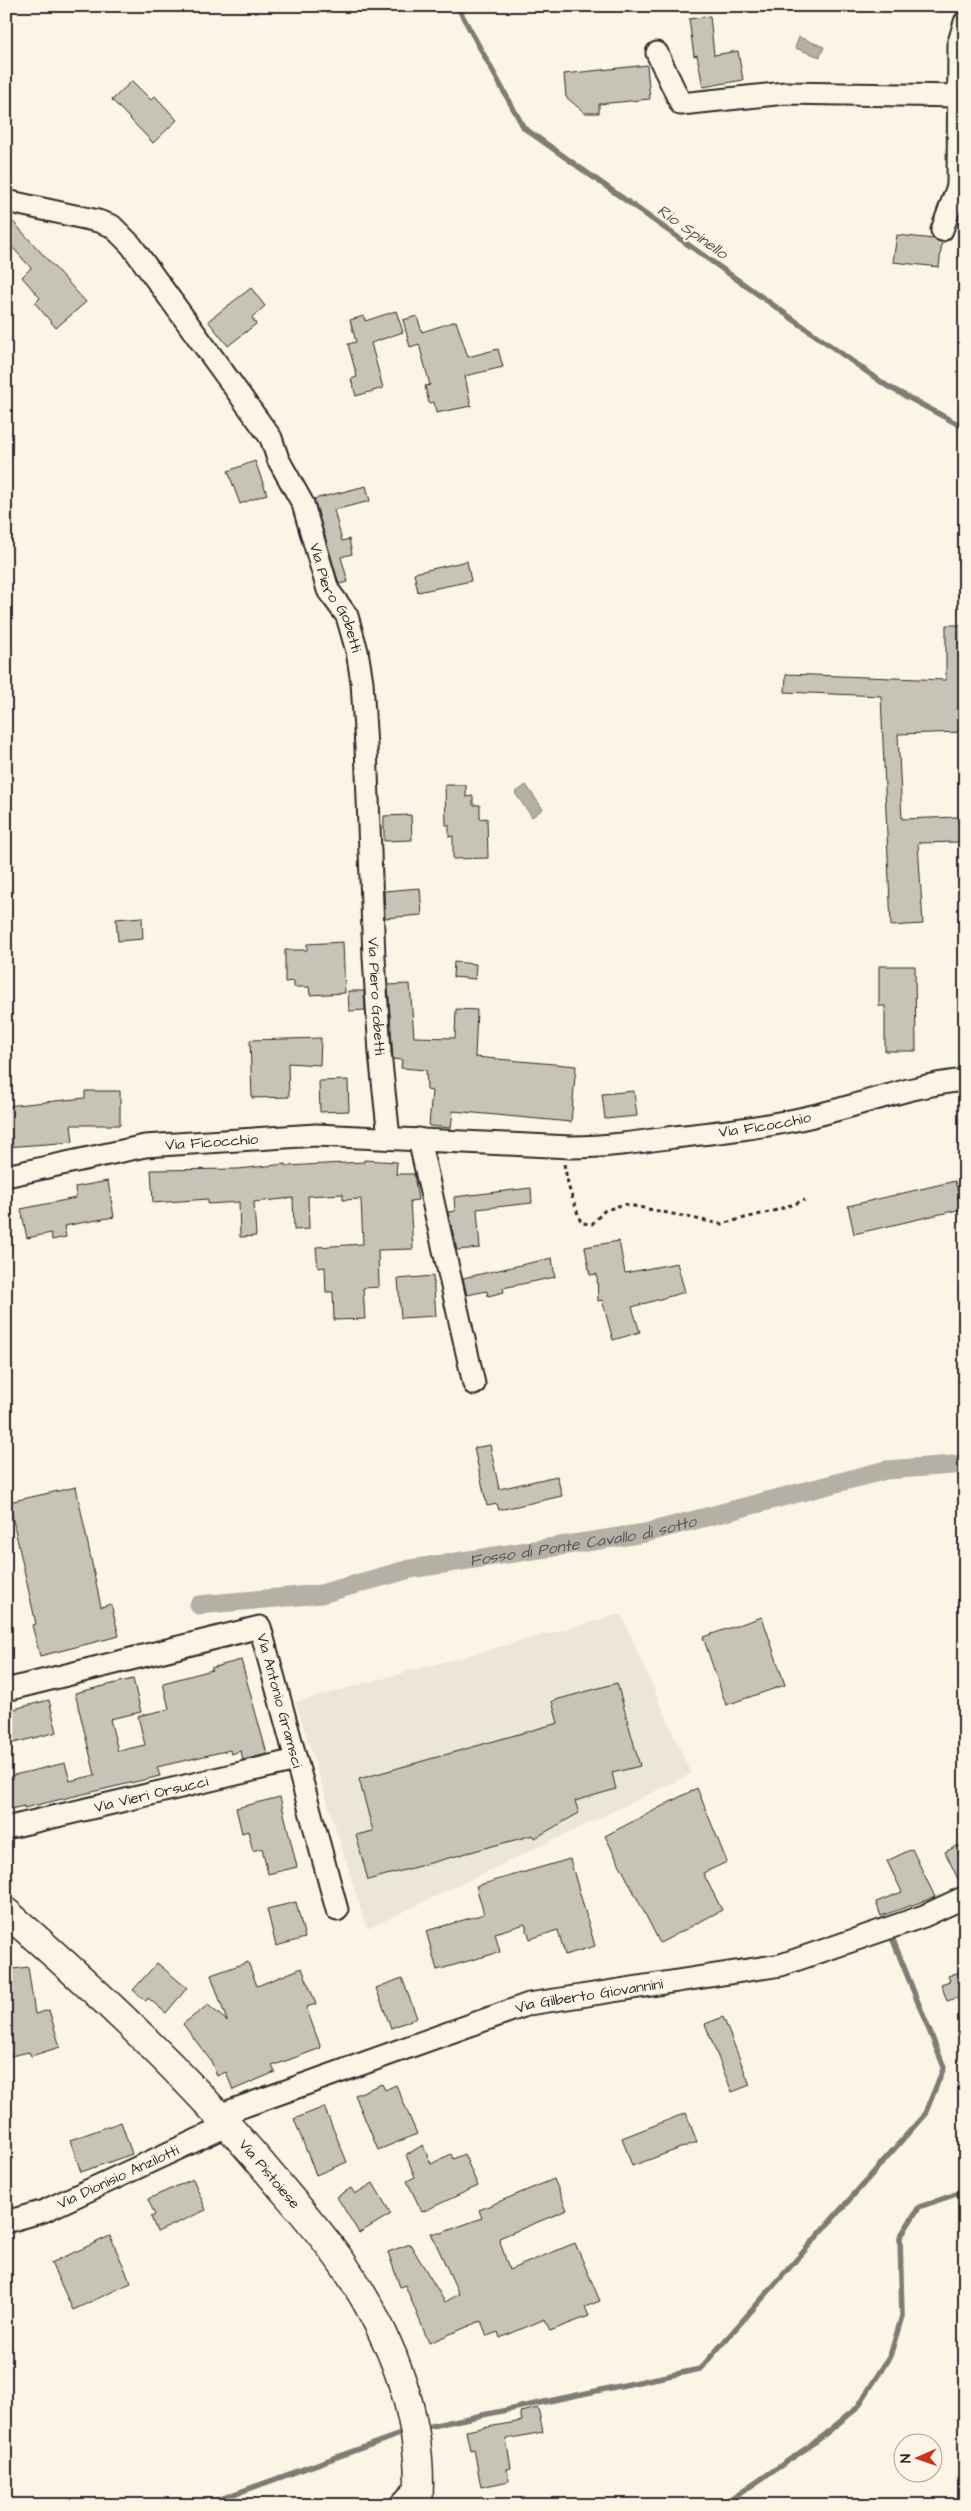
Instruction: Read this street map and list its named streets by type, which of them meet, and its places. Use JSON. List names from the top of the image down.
{
  "streets": {
    "main road": ["Via Pistoiese"],
    "street": [
      "Via Piero Gobetti",
      "Via Ficocchio",
      "Via Antonio Gramsci",
      "Via Vieri Orsucci",
      "Via Gilberto Giovannini",
      "Via Dionisio Anzilotti"
    ]
  },
  "crossings": [
    ["Via Piero Gobetti", "Via Ficocchio"],
    ["Via Antonio Gramsci", "Via Vieri Orsucci"],
    ["Via Gilberto Giovannini", "Via Pistoiese"],
    ["Via Gilberto Giovannini", "Via Dionisio Anzilotti"],
    ["Via Pistoiese", "Via Dionisio Anzilotti"]
  ],
  "water": ["Rio Spinello", "Fosso di Ponte Cavallo di sotto"],
  "north": "left"
}
